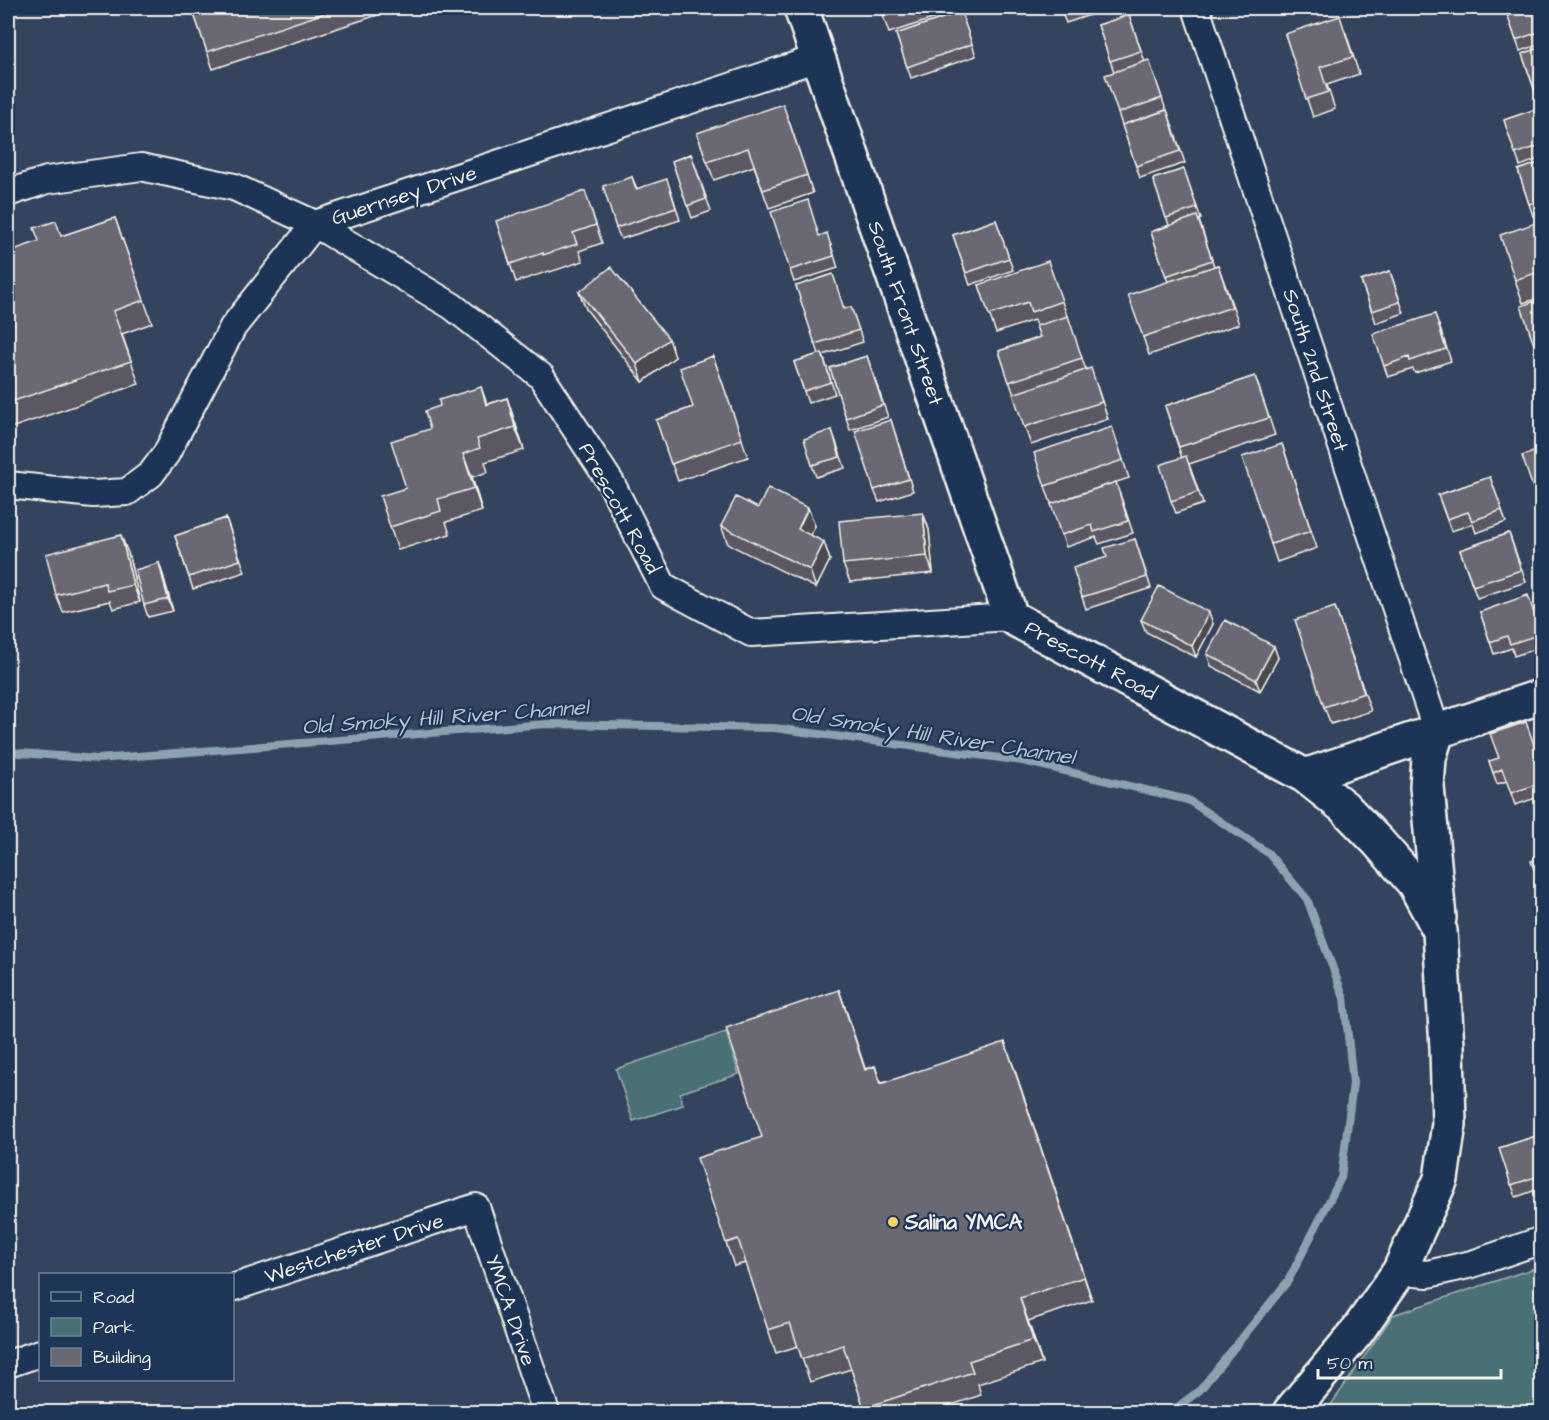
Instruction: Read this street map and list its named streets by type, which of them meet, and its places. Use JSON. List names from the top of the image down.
{
  "streets": {
    "street": [
      "Guernsey Drive",
      "South Front Street",
      "South 2nd Street",
      "Prescott Road",
      "Westchester Drive",
      "YMCA Drive"
    ]
  },
  "crossings": [
    ["Guernsey Drive", "South Front Street"],
    ["Guernsey Drive", "Prescott Road"],
    ["South Front Street", "Prescott Road"],
    ["Westchester Drive", "YMCA Drive"]
  ],
  "water": ["Old Smoky Hill River Channel"],
  "places": ["Salina YMCA"],
  "legend": ["Road", "Park", "Building"],
  "scale_bar": "50 m"
}
